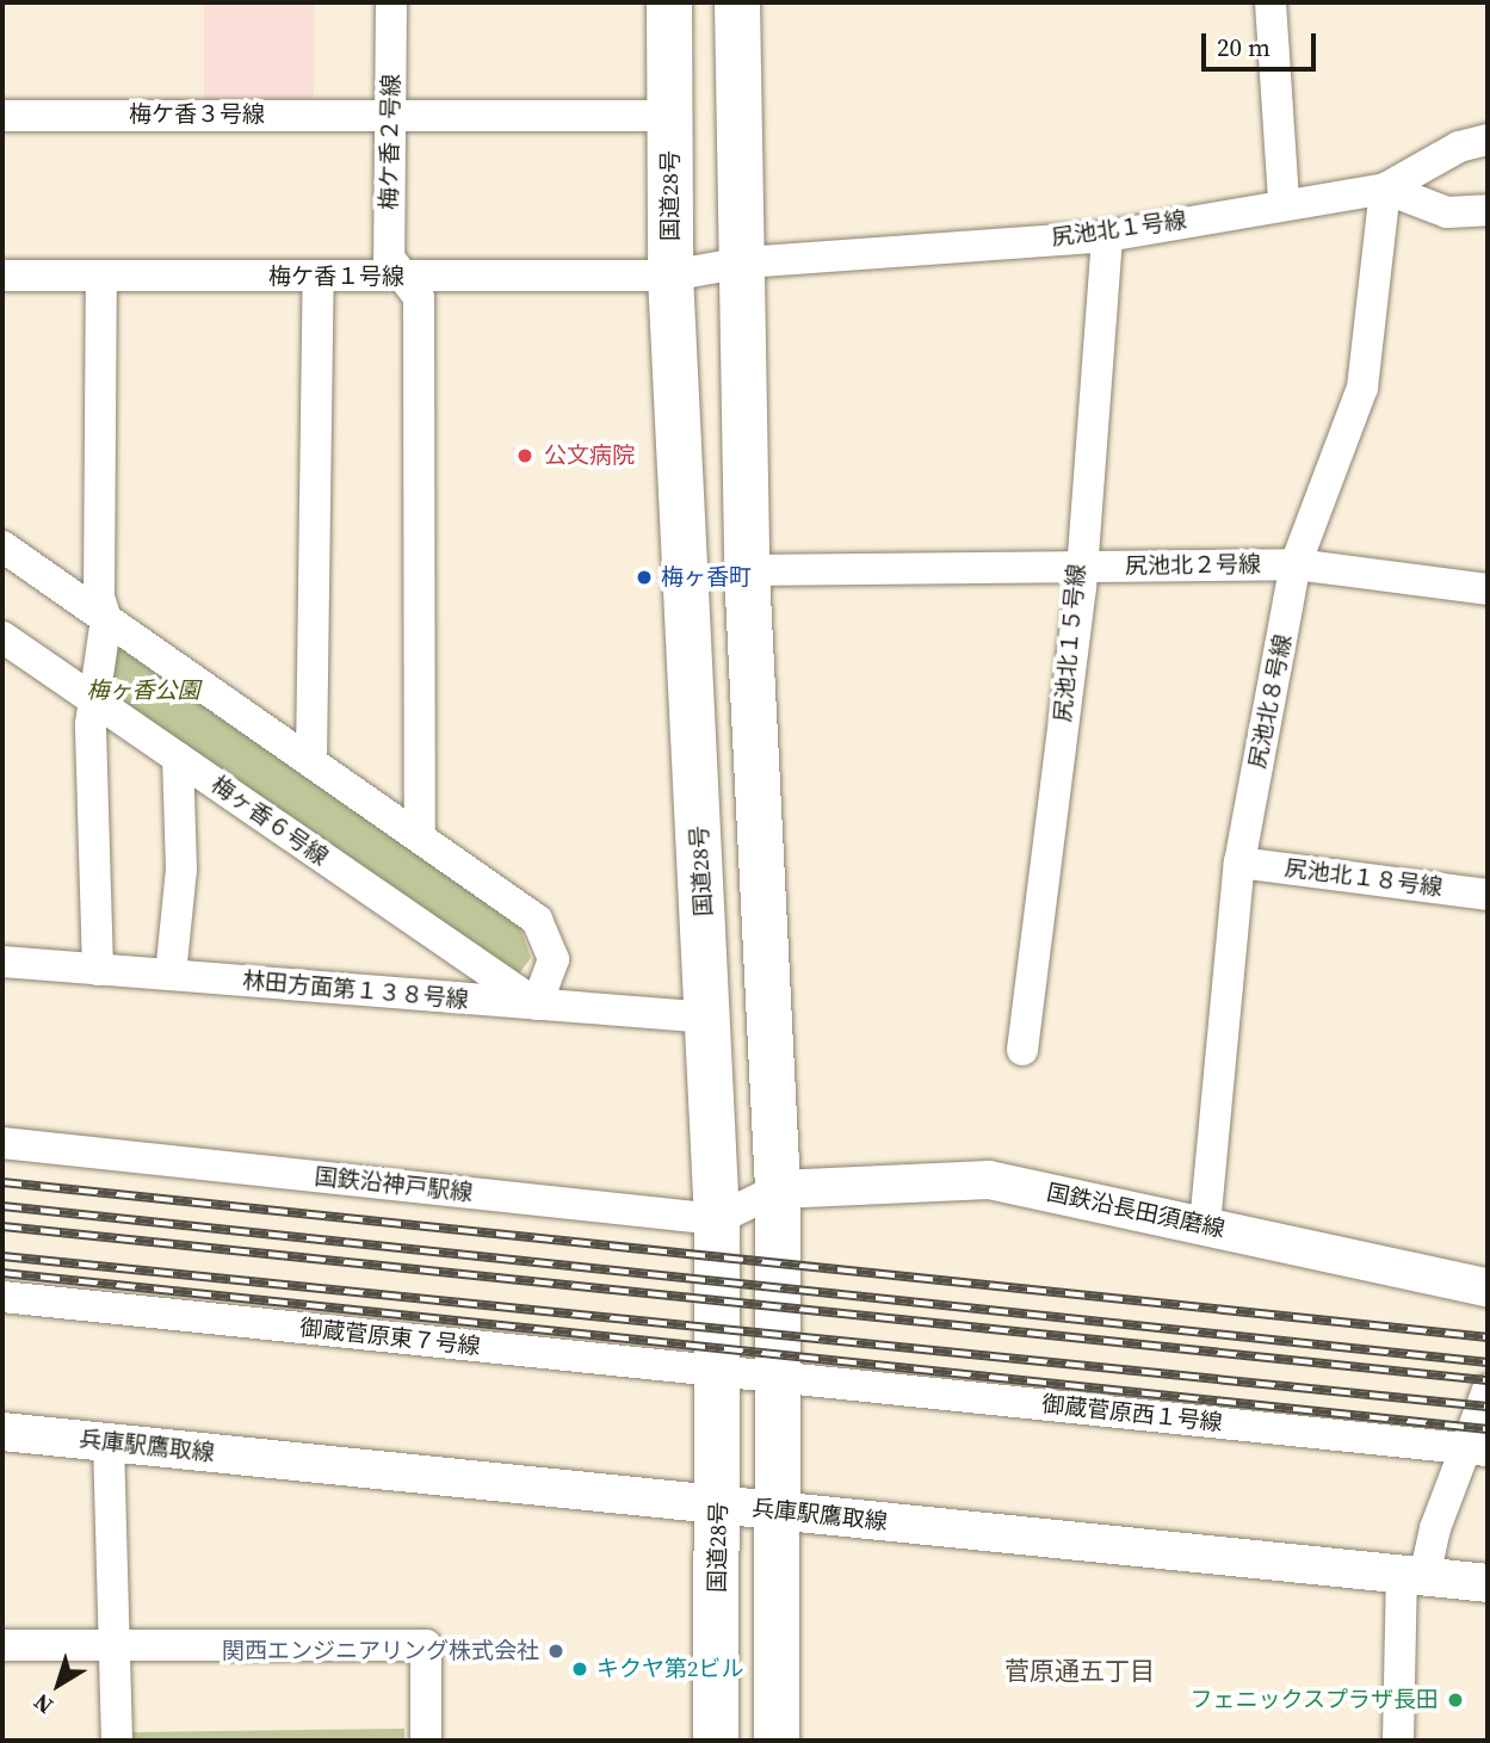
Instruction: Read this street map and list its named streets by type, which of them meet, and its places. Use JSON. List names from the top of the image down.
{
  "streets": {
    "highway": ["国道28号"],
    "street": [
      "梅ケ香３号線",
      "梅ケ香２号線",
      "尻池北１号線",
      "梅ケ香１号線",
      "尻池北２号線",
      "尻池北１５号線",
      "尻池北８号線",
      "梅ヶ香６号線",
      "尻池北１８号線",
      "林田方面第１３８号線",
      "国鉄沿神戸駅線",
      "国鉄沿長田須磨線",
      "御蔵菅原東７号線",
      "御蔵菅原西１号線",
      "兵庫駅鷹取線"
    ]
  },
  "crossings": [
    ["梅ケ香３号線", "梅ケ香２号線"],
    ["梅ケ香３号線", "国道28号"],
    ["梅ケ香２号線", "梅ケ香１号線"],
    ["国道28号", "尻池北１号線"],
    ["国道28号", "梅ケ香１号線"],
    ["国道28号", "林田方面第１３８号線"],
    ["国道28号", "国鉄沿神戸駅線"],
    ["国道28号", "御蔵菅原東７号線"],
    ["国道28号", "兵庫駅鷹取線"],
    ["尻池北１号線", "梅ケ香１号線"],
    ["尻池北１号線", "尻池北１５号線"],
    ["尻池北１号線", "尻池北８号線"],
    ["尻池北２号線", "尻池北１５号線"],
    ["尻池北２号線", "尻池北８号線"],
    ["尻池北８号線", "尻池北１８号線"],
    ["尻池北８号線", "国鉄沿長田須磨線"],
    ["梅ヶ香６号線", "林田方面第１３８号線"],
    ["御蔵菅原東７号線", "御蔵菅原西１号線"]
  ],
  "districts": ["菅原通五丁目"],
  "parks": ["梅ヶ香公園"],
  "places": [
    "公文病院",
    "梅ヶ香町",
    "関西エンジニアリング株式会社",
    "キクヤ第2ビル",
    "フェニックスプラザ長田"
  ],
  "scale_bar": "20 m",
  "north": "bottom left"
}
